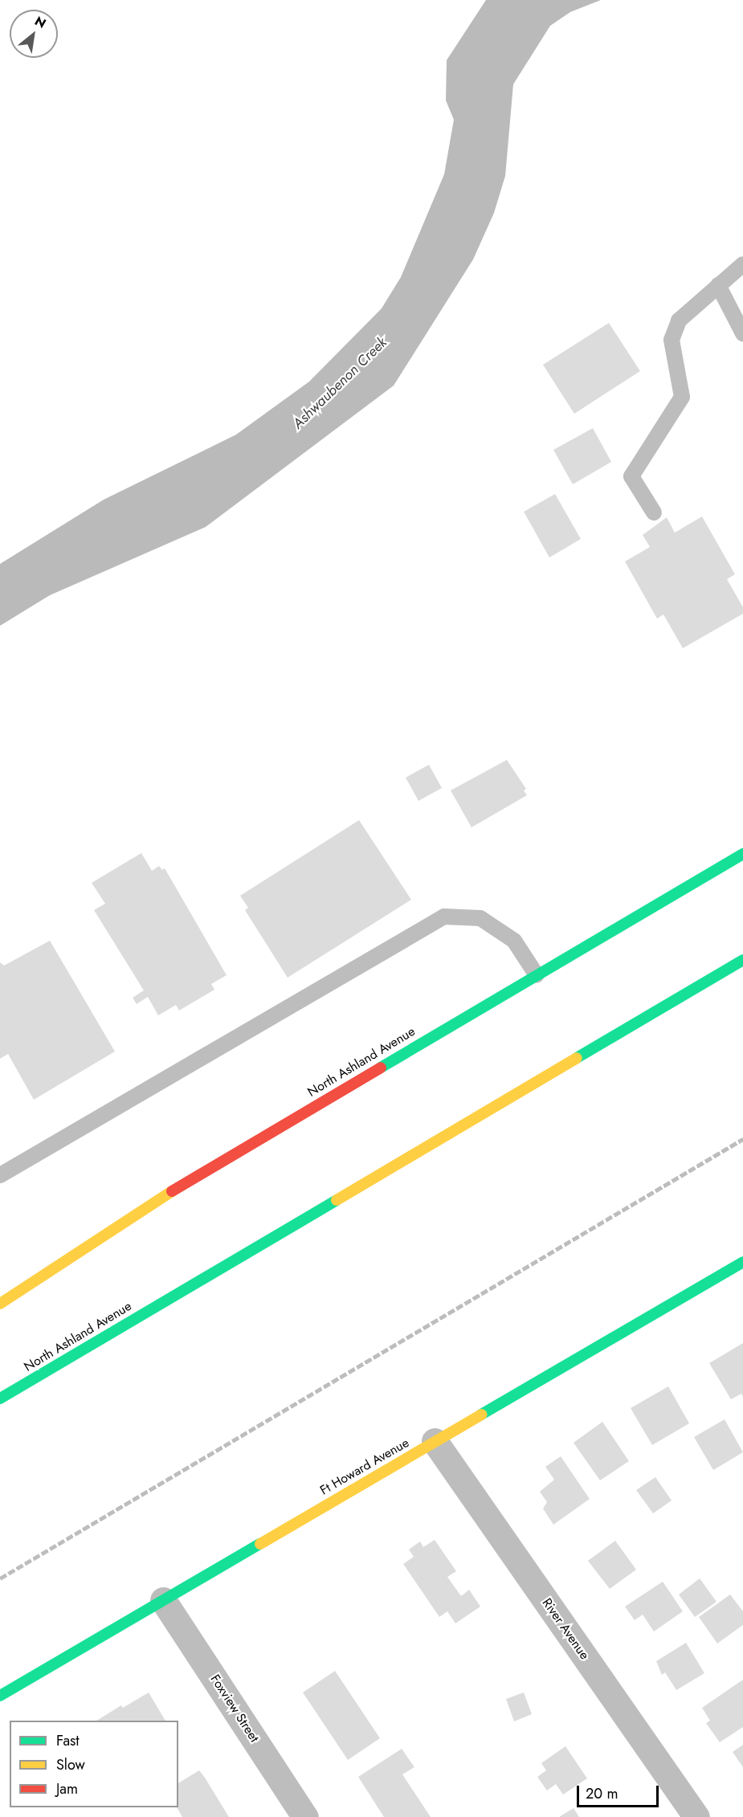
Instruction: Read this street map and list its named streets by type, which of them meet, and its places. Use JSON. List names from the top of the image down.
{
  "streets": {
    "main road": ["North Ashland Avenue", "Ft Howard Avenue"],
    "street": ["River Avenue", "Foxview Street"]
  },
  "crossings": [
    ["Ft Howard Avenue", "River Avenue"],
    ["Ft Howard Avenue", "Foxview Street"]
  ],
  "water": ["Ashwaubenon Creek"],
  "legend": ["Fast", "Slow", "Jam"],
  "scale_bar": "20 m",
  "north": "top right"
}
